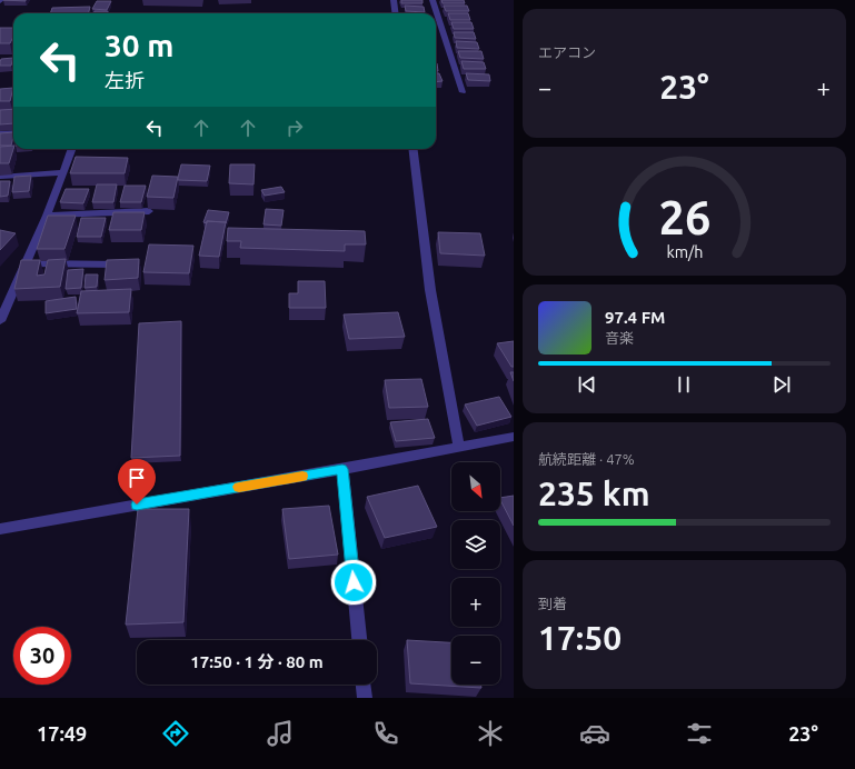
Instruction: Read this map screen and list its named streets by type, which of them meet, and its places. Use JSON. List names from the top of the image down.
{
  "north": "bottom right",
  "page": {
    "tile": [
      "エアコン",
      ["航続距離 · 47%", "235 km"],
      ["到着", "17:50"]
    ],
    "turn": ["30 m", "左折"],
    "heat": ["−", "23°", "+"],
    "song": ["97.4 FM", "音楽"],
    "map_buttons": ["+", "−"],
    "limit": "30",
    "trip": "17:50 · 1 分 · 80 m",
    "tabs": ["17:49", "23°"],
    "gauge": ["26", "km/h"]
  }
}
